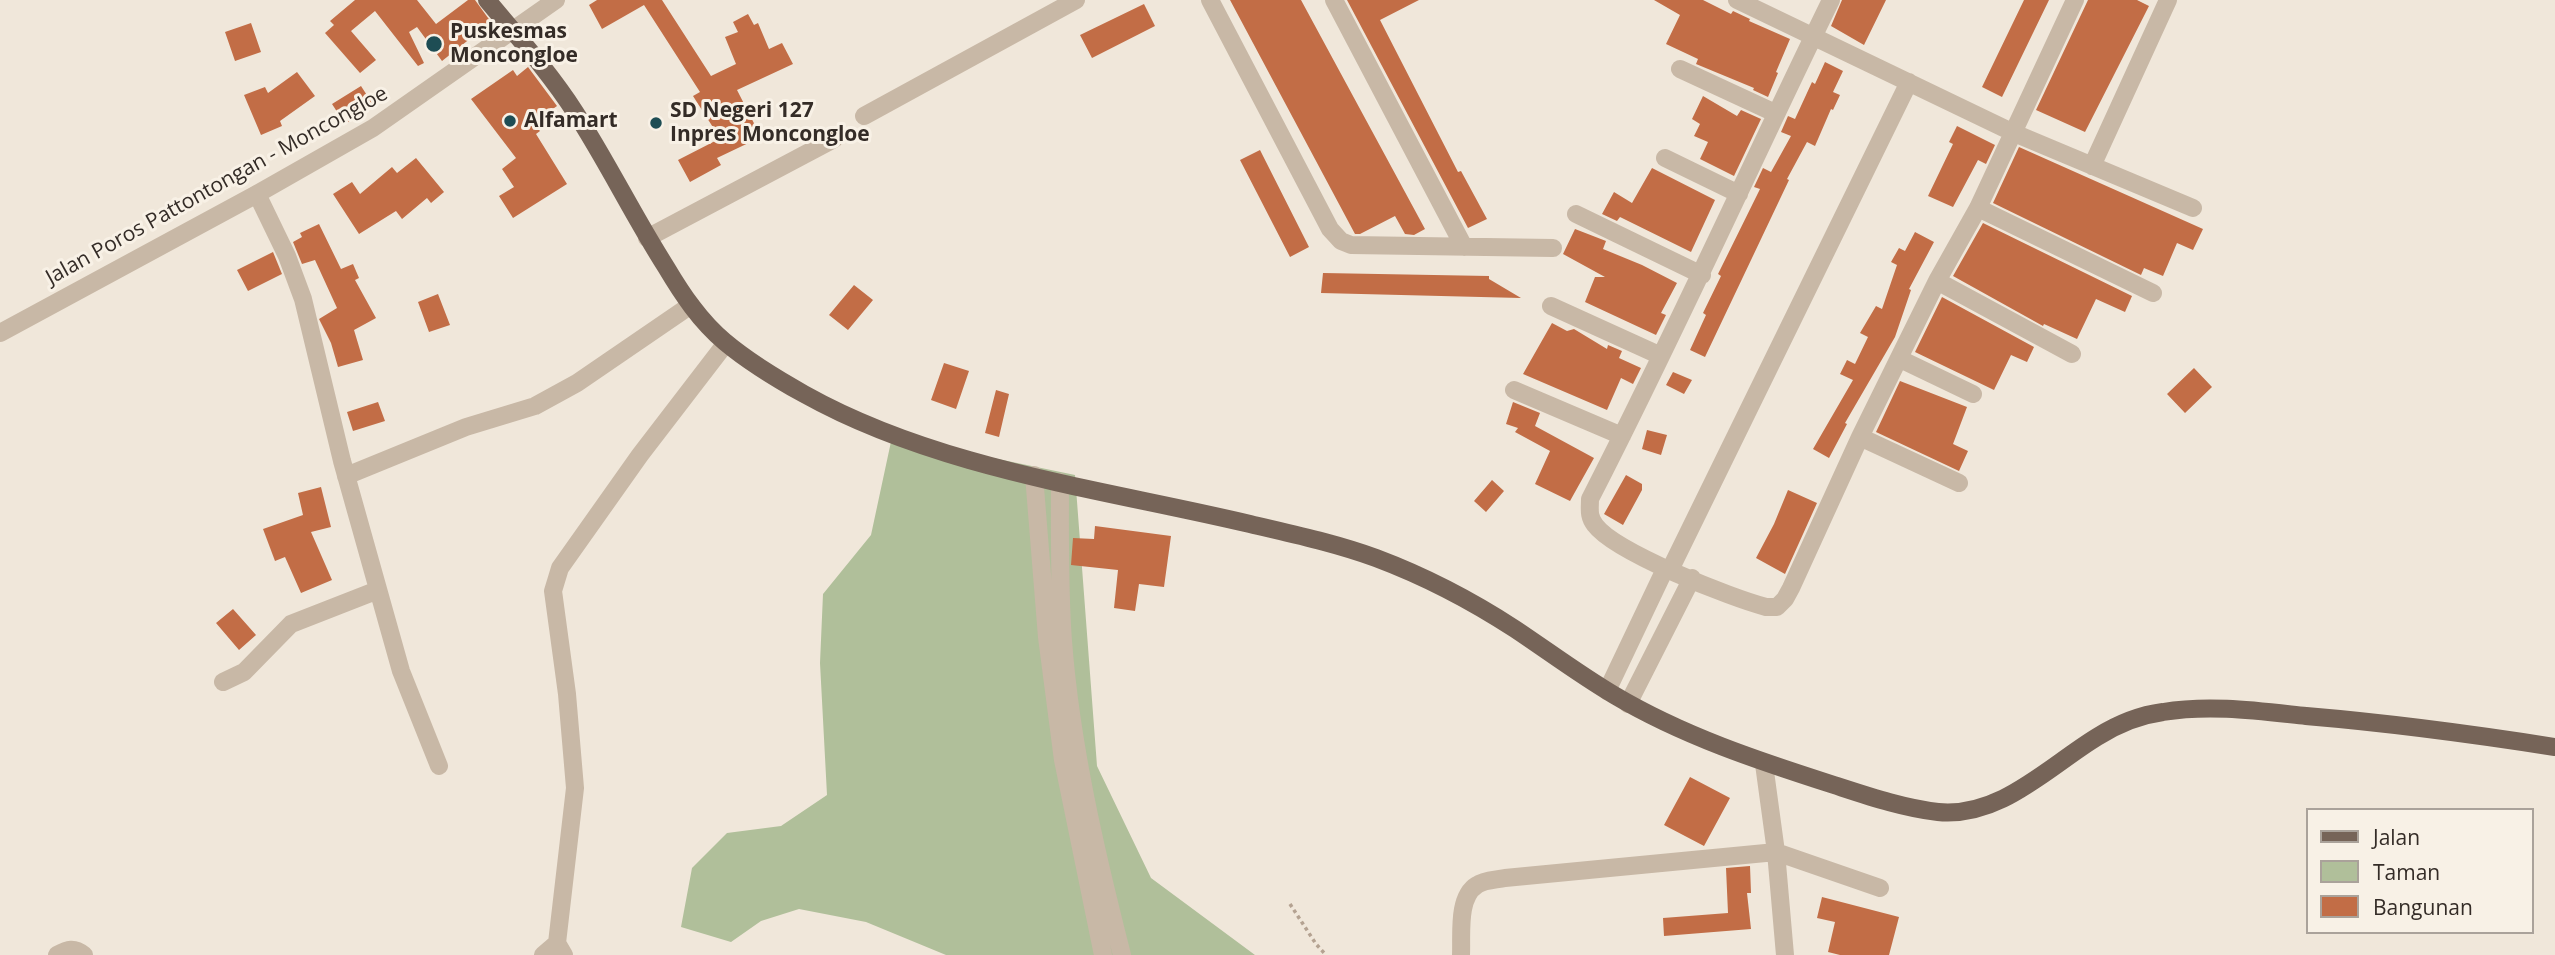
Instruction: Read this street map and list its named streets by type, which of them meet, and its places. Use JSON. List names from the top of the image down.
{
  "streets": {
    "street": ["Jalan Poros Pattontongan - Moncongloe"]
  },
  "places": ["Puskesmas Moncongloe", "Alfamart", "SD Negeri 127 Inpres Moncongloe"],
  "legend": ["Jalan", "Taman", "Bangunan"]
}
